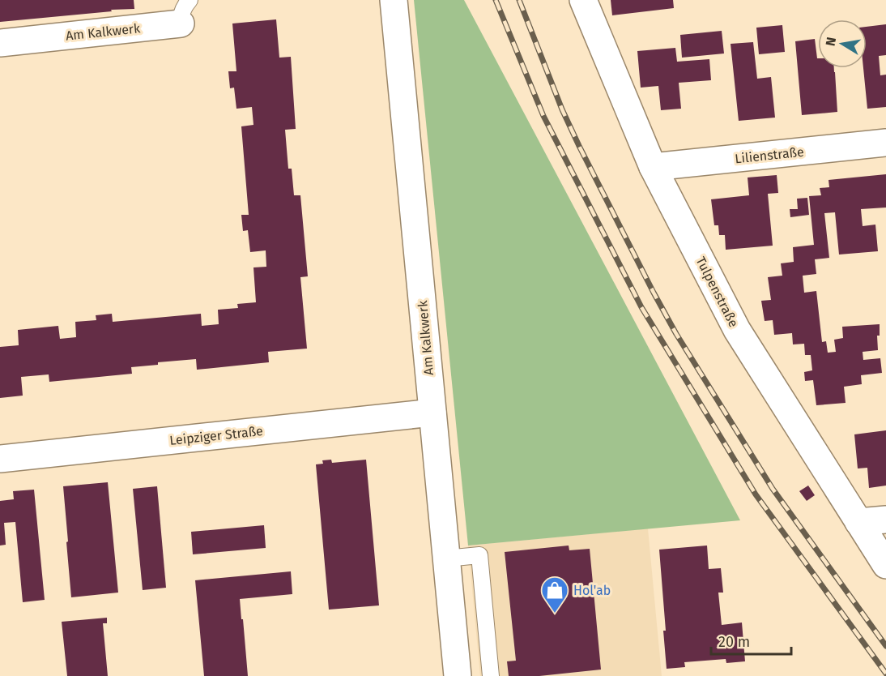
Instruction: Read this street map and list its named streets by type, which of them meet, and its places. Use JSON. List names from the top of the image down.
{
  "streets": {
    "street": [
      "Am Kalkwerk",
      "Lilienstraße",
      "Tulpenstraße",
      "Leipziger Straße"
    ]
  },
  "crossings": [
    ["Am Kalkwerk", "Leipziger Straße"],
    ["Lilienstraße", "Tulpenstraße"]
  ],
  "places": {
    "shop": ["Hol'ab"]
  },
  "scale_bar": "20 m",
  "north": "left"
}
